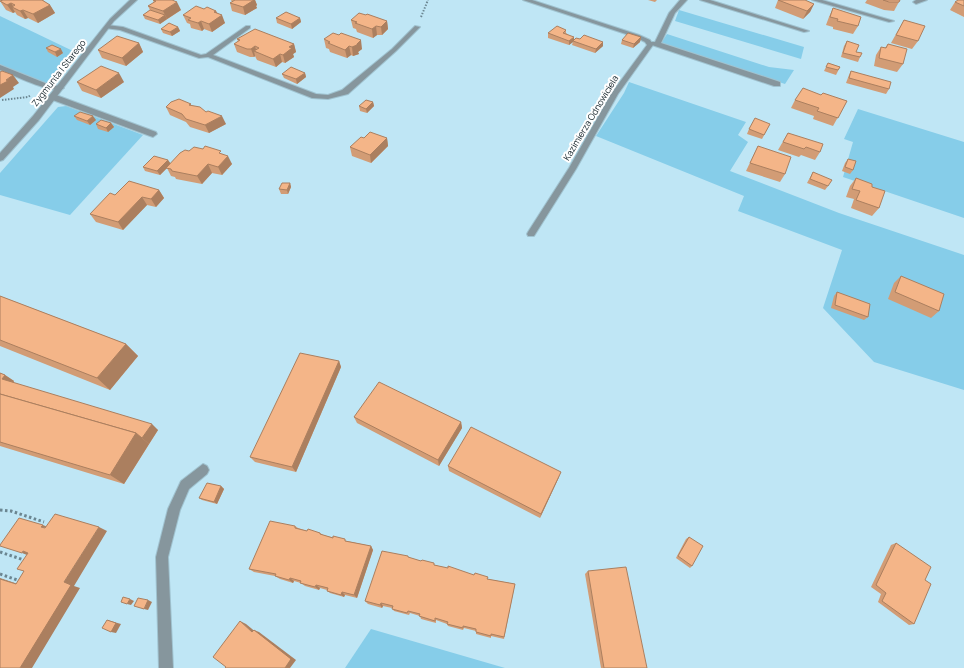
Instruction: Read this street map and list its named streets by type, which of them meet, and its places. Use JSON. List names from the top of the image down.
{
  "streets": {
    "street": ["Zygmunta I Starego", "Kazimierza Odnowiciela"]
  }
}
